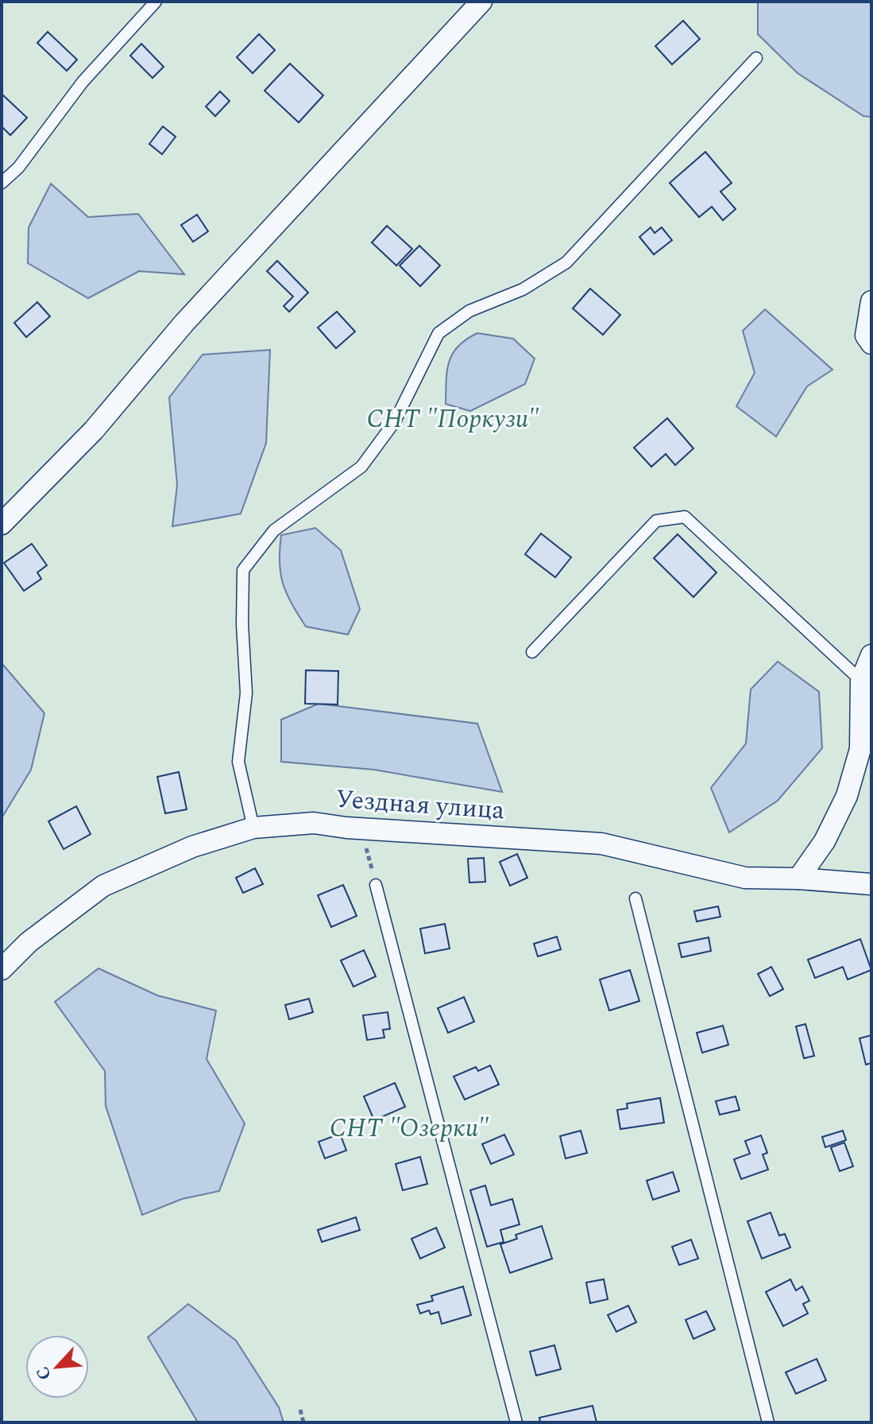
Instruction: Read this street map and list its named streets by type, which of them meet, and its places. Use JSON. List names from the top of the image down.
{
  "streets": {
    "street": ["Уездная улица"]
  },
  "parks": ["СНТ \"Поркузи\"", "СНТ \"Озерки\""],
  "north": "bottom left"
}
